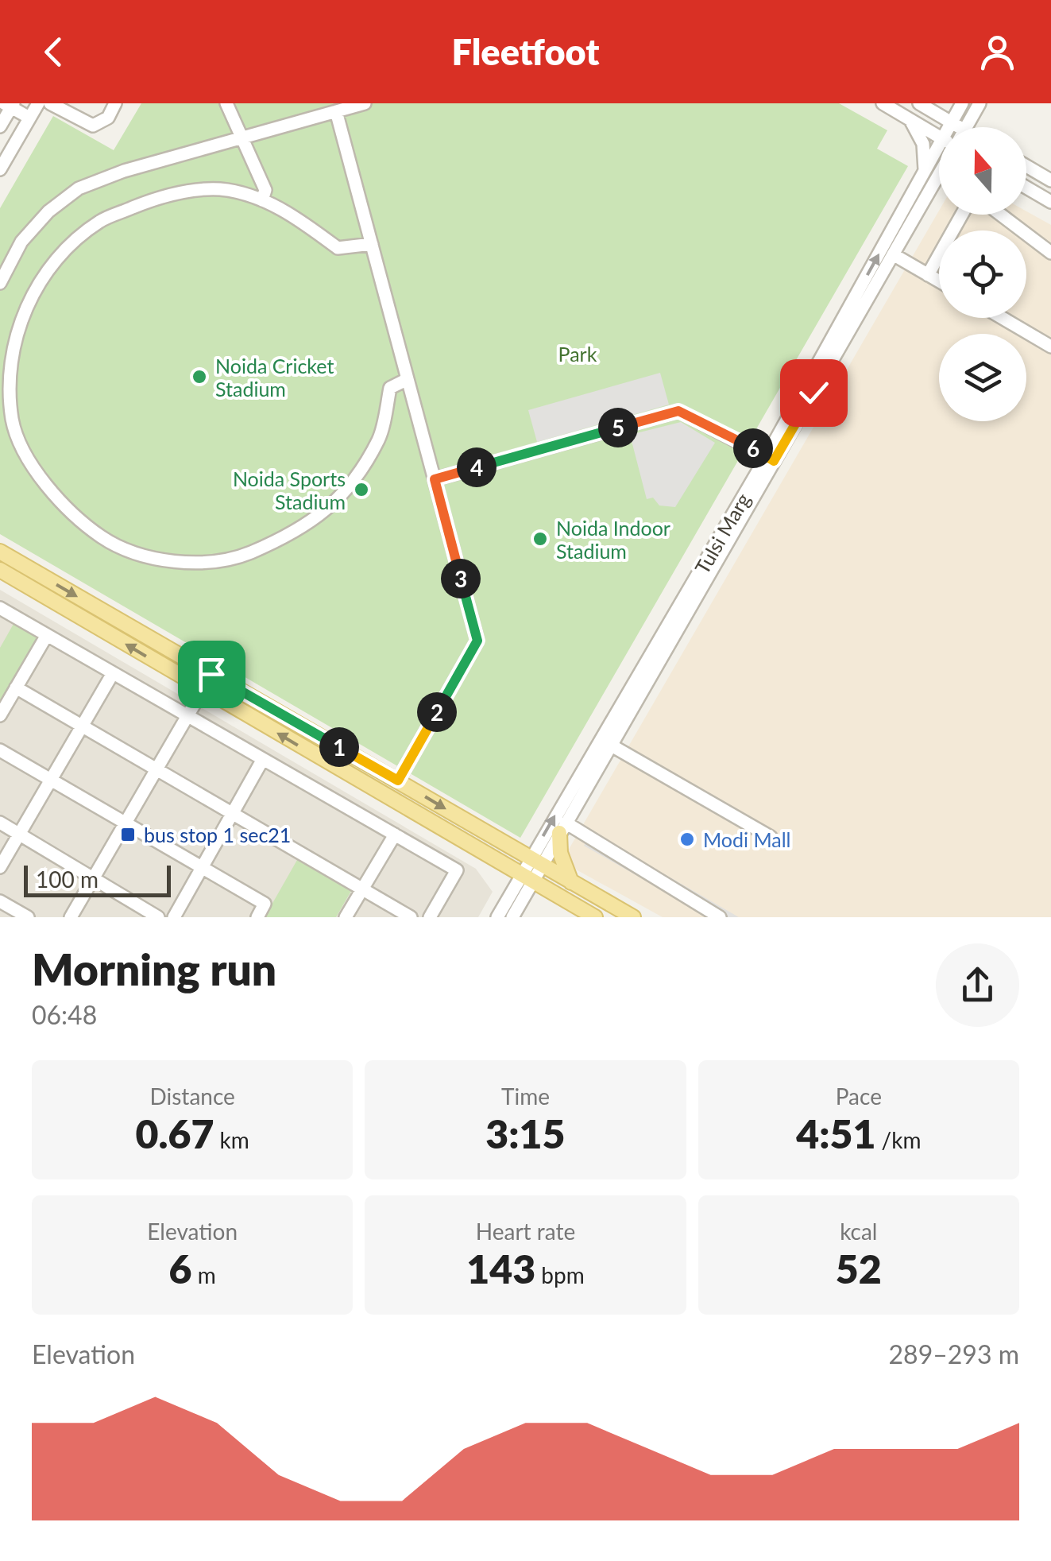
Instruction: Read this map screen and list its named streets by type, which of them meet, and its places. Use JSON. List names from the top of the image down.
{
  "streets": {
    "street": ["Tulsi Marg"]
  },
  "parks": ["Park"],
  "places": {
    "other": [
      "Noida Cricket Stadium",
      "Noida Sports Stadium",
      "Noida Indoor Stadium",
      "Modi Mall"
    ],
    "transit": ["bus stop 1 sec21"]
  },
  "scale_bar": "100 m",
  "north": "top",
  "page": {
    "header": "Fleetfoot",
    "pins": [
      "5",
      "6",
      "4",
      "3",
      "2",
      "1"
    ],
    "scale": "100 m",
    "heading": ["Morning run", "06:48"],
    "stats": [
      ["Distance", "0.67 km"],
      ["Time", "3:15"],
      ["Pace", "4:51 /km"],
      ["Elevation", "6 m"],
      ["Heart rate", "143 bpm"],
      ["kcal", "52"]
    ],
    "chart": ["Elevation", "289–293 m"]
  }
}
